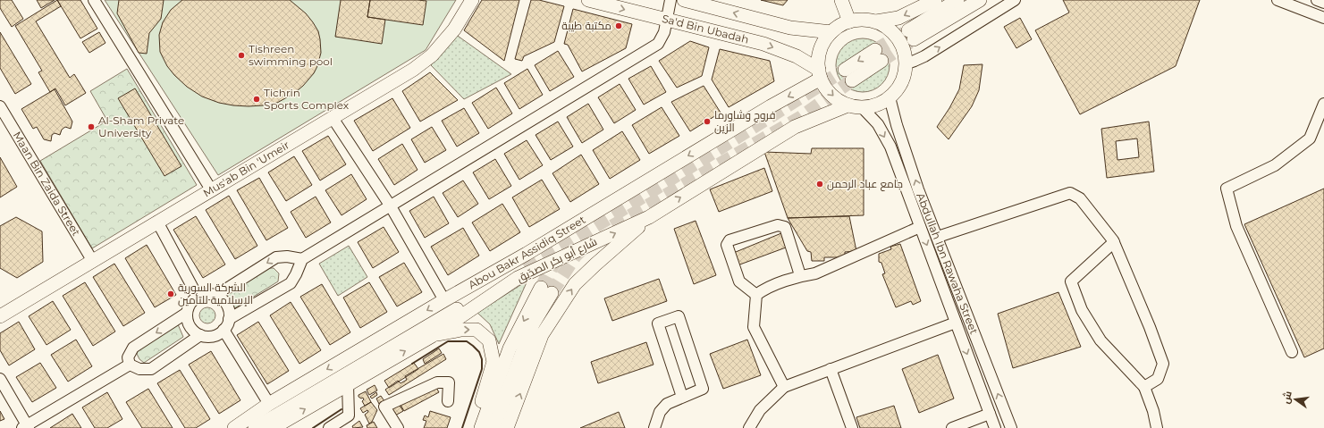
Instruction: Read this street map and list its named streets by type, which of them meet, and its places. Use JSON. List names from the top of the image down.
{
  "streets": {
    "main road": [
      "Sa'd Bin Ubadah",
      "Mus'ab Bin 'Umeir",
      "Abou Bakr Assidiq Street",
      "شارع أبو بكر الصدّيق"
    ],
    "street": ["Maan Bin Zaida Street", "Abdullah Ibn Rawaha Street"]
  },
  "crossings": [
    ["Sa'd Bin Ubadah", "Abou Bakr Assidiq Street"],
    ["Sa'd Bin Ubadah", "شارع أبو بكر الصدّيق"],
    ["Sa'd Bin Ubadah", "Abdullah Ibn Rawaha Street"],
    ["Mus'ab Bin 'Umeir", "Maan Bin Zaida Street"],
    ["Abou Bakr Assidiq Street", "شارع أبو بكر الصدّيق"],
    ["Abou Bakr Assidiq Street", "Abdullah Ibn Rawaha Street"],
    ["شارع أبو بكر الصدّيق", "Abdullah Ibn Rawaha Street"]
  ],
  "places": [
    "مكتبة طيبة",
    "Tishreen swimming pool",
    "Tichrin Sports Complex",
    "فروج وشاورما الزين",
    "Al-Sham Private University",
    "جامع عباد الرحمن",
    "الشركة السورية الإسلامية للتأمين"
  ],
  "north": "left"
}
